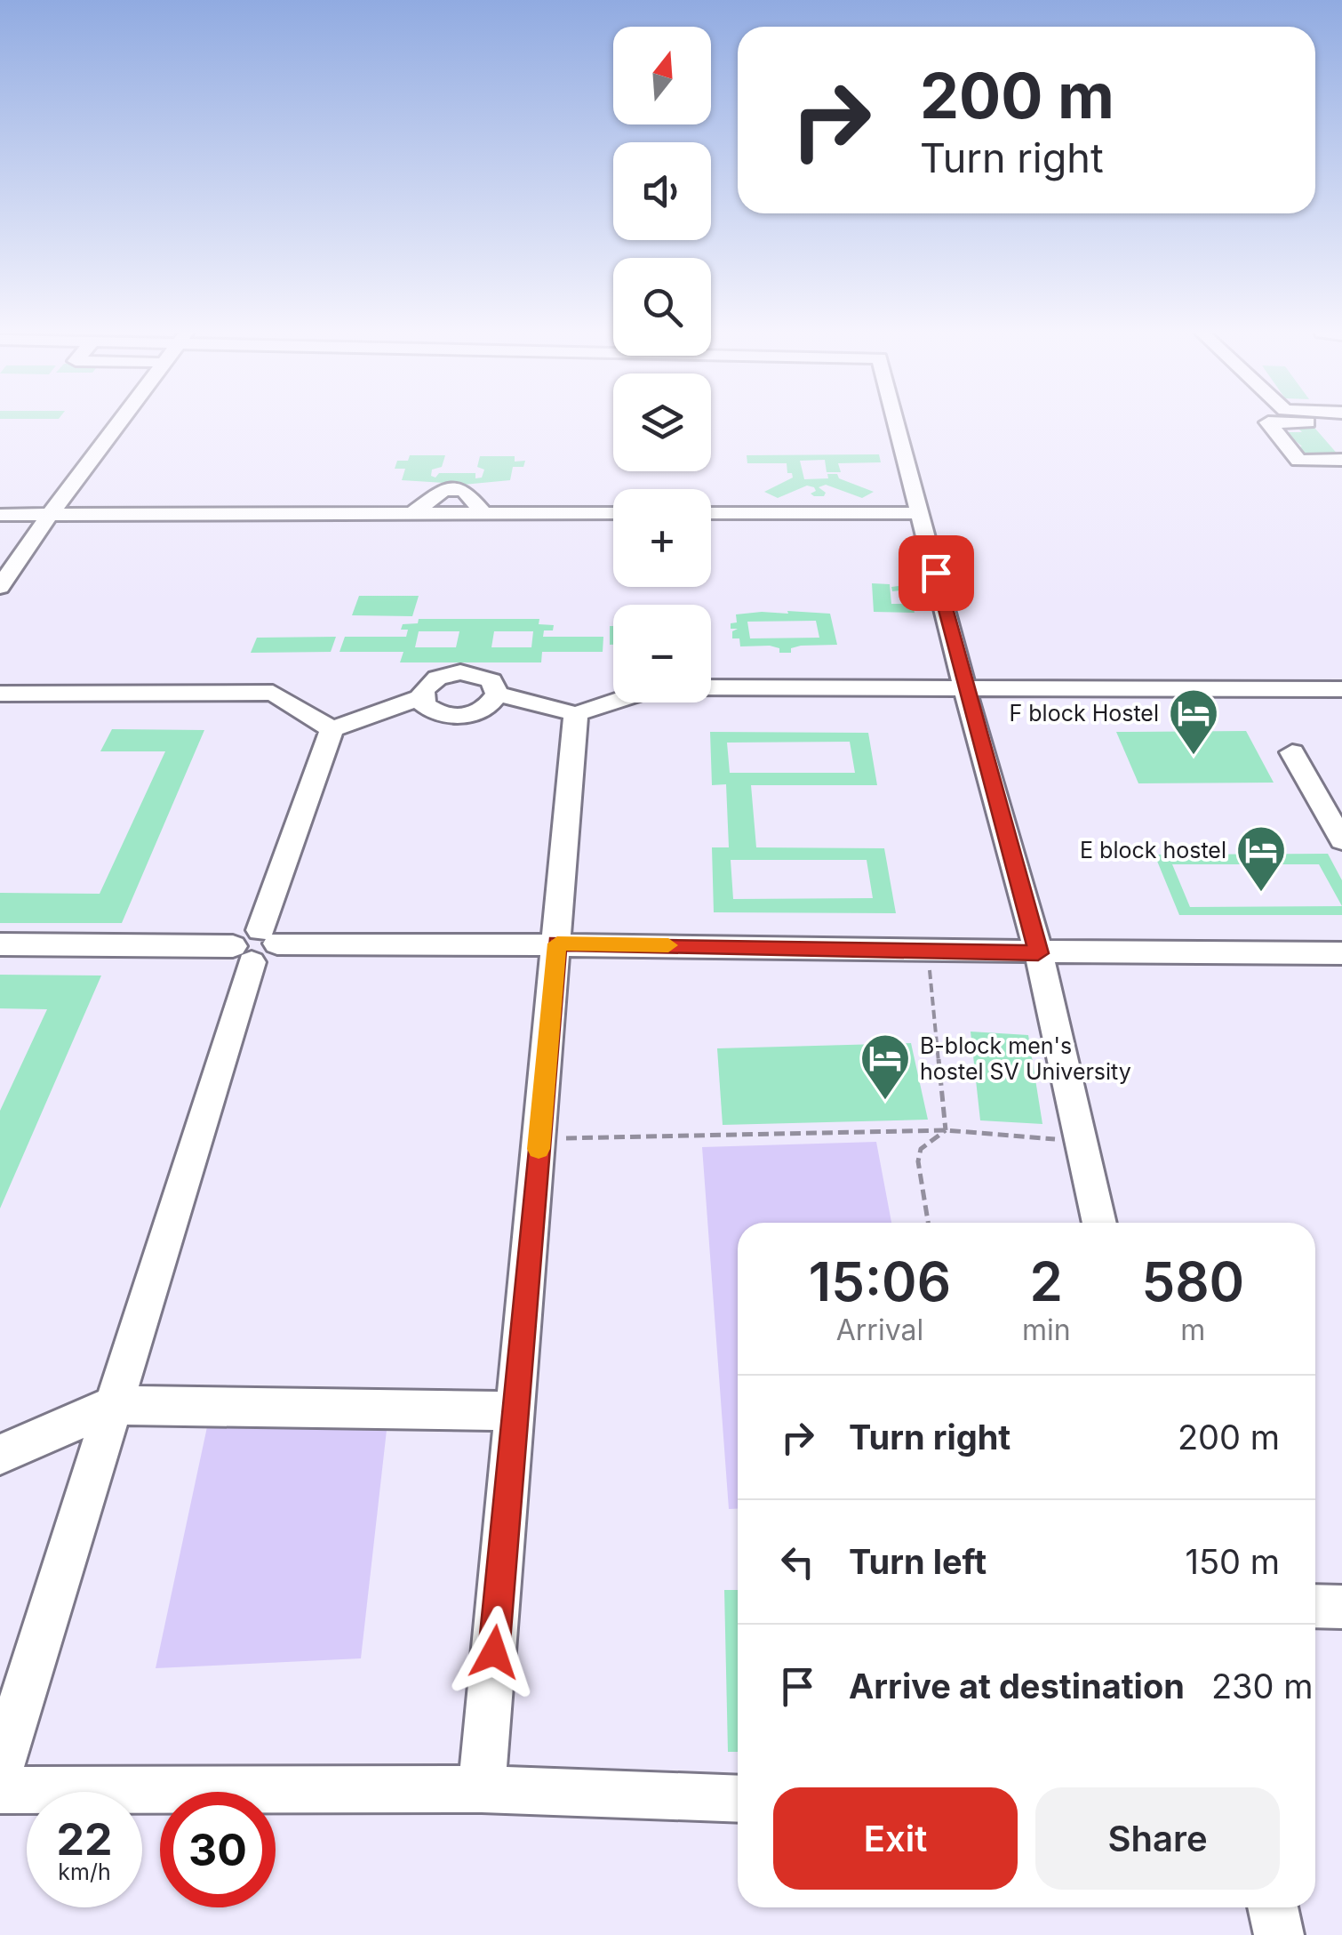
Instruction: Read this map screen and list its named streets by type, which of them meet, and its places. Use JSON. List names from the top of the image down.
{
  "places": {
    "hotel": ["F block Hostel", "E block hostel", "B-block men's hostel SV University"]
  },
  "north": "top",
  "page": {
    "map_buttons": ["+", "−"],
    "turn": ["200 m", "Turn right"],
    "eta": [
      "15:06",
      "Arrival",
      "2",
      "min",
      "580",
      "m"
    ],
    "list": [
      {
        "name": "Turn right",
        "value": "200 m"
      },
      {
        "name": "Turn left",
        "value": "150 m"
      },
      {
        "name": "Arrive at destination",
        "value": "230 m"
      }
    ],
    "buttons": ["Exit", "Share"],
    "speed": "22 km/h",
    "limit": "30"
  }
}
